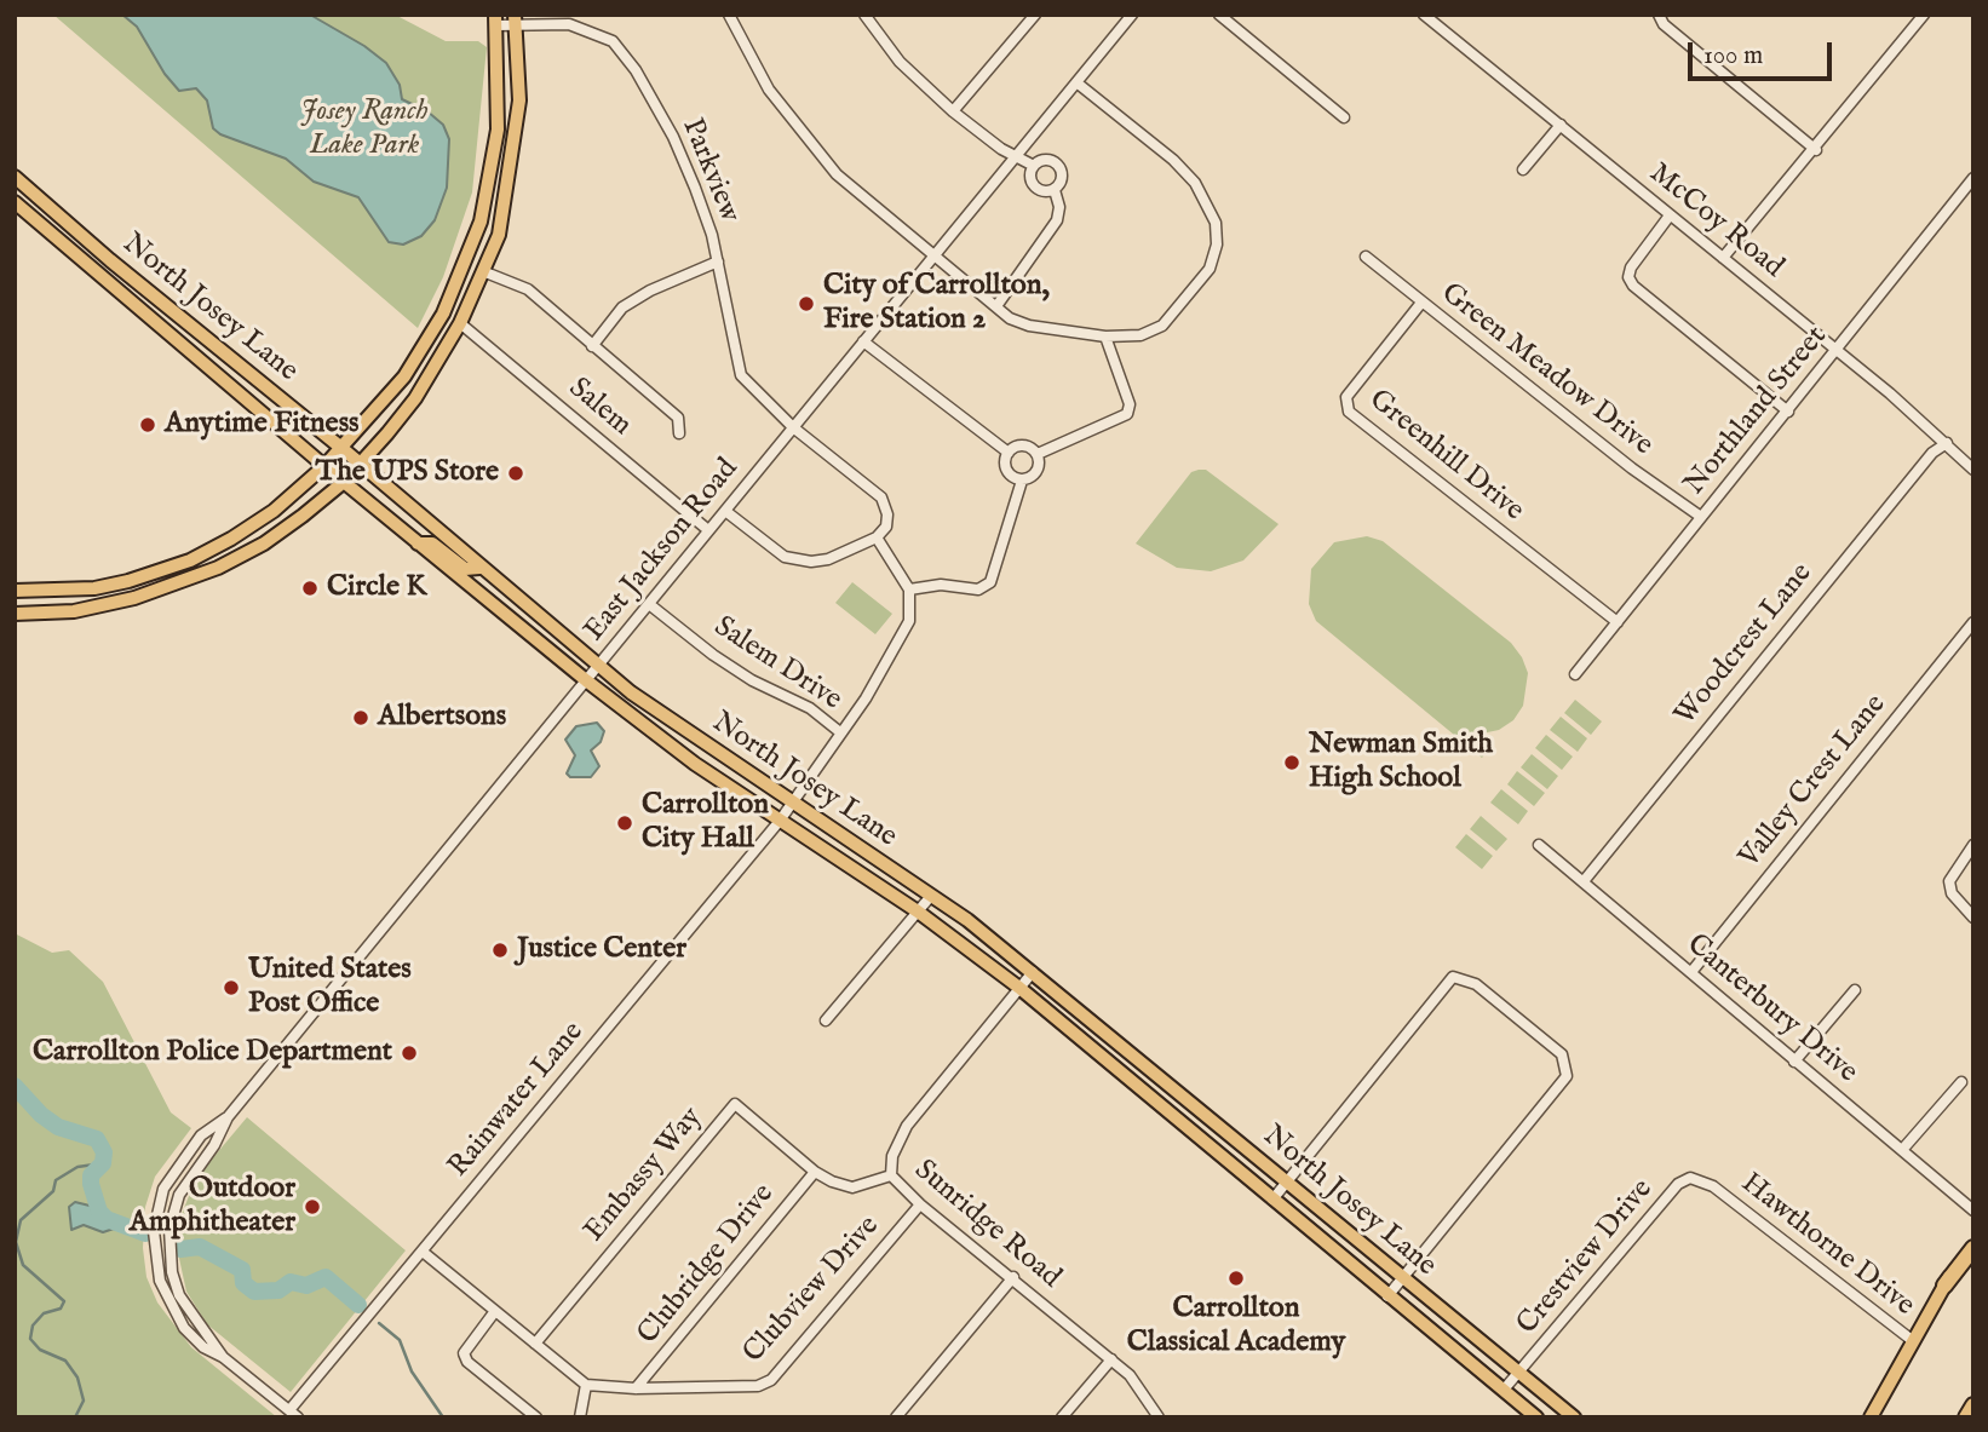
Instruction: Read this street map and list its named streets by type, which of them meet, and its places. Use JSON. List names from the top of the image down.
{
  "streets": {
    "main road": ["North Josey Lane"],
    "street": [
      "Parkview",
      "McCoy Road",
      "Green Meadow Drive",
      "Salem",
      "Northland Street",
      "Greenhill Drive",
      "East Jackson Road",
      "Woodcrest Lane",
      "Salem Drive",
      "Valley Crest Lane",
      "Canterbury Drive",
      "Rainwater Lane",
      "Embassy Way",
      "Sunridge Road",
      "Hawthorne Drive",
      "Crestview Drive",
      "Clubridge Drive",
      "Clubview Drive"
    ]
  },
  "crossings": [
    ["Parkview", "East Jackson Road"],
    ["McCoy Road", "Northland Street"],
    ["McCoy Road", "Woodcrest Lane"],
    ["North Josey Lane", "East Jackson Road"],
    ["North Josey Lane", "Rainwater Lane"],
    ["North Josey Lane", "Sunridge Road"],
    ["North Josey Lane", "Crestview Drive"],
    ["Green Meadow Drive", "Northland Street"],
    ["Green Meadow Drive", "Greenhill Drive"],
    ["Salem", "East Jackson Road"],
    ["Northland Street", "Greenhill Drive"],
    ["East Jackson Road", "Salem Drive"],
    ["East Jackson Road", "Rainwater Lane"],
    ["Woodcrest Lane", "Canterbury Drive"],
    ["Salem Drive", "Rainwater Lane"],
    ["Valley Crest Lane", "Canterbury Drive"],
    ["Embassy Way", "Sunridge Road"],
    ["Embassy Way", "Clubridge Drive"],
    ["Sunridge Road", "Clubview Drive"],
    ["Hawthorne Drive", "Crestview Drive"],
    ["Clubridge Drive", "Clubview Drive"]
  ],
  "parks": ["Josey Ranch Lake Park"],
  "places": [
    "City of Carrollton, Fire Station 2",
    "Anytime Fitness",
    "The UPS Store",
    "Circle K",
    "Albertsons",
    "Newman Smith High School",
    "Carrollton City Hall",
    "Justice Center",
    "United States Post Office",
    "Carrollton Police Department",
    "Outdoor Amphitheater",
    "Carrollton Classical Academy"
  ],
  "scale_bar": "100 m"
}
